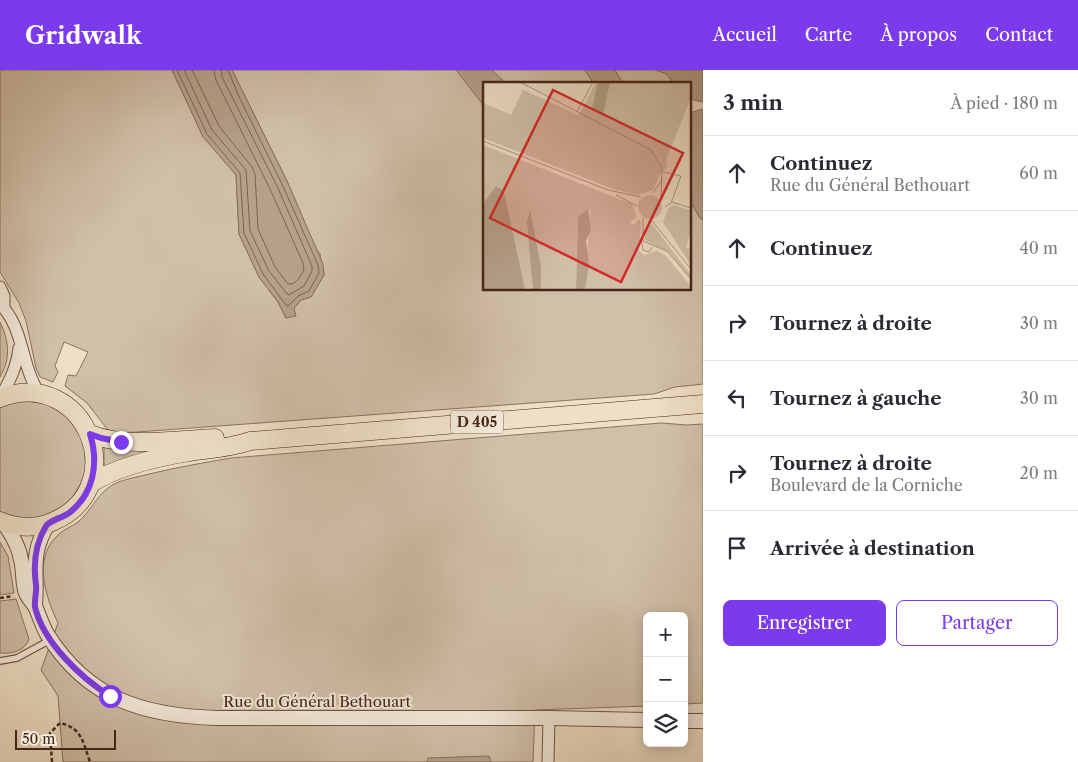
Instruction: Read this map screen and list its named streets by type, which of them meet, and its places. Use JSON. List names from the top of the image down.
{
  "streets": {
    "main road": ["D 405"],
    "street": ["Rue du Général Bethouart"]
  },
  "scale_bar": "50 m",
  "page": {
    "header": "Gridwalk",
    "nav": [
      "Accueil",
      "Carte",
      "À propos",
      "Contact"
    ],
    "heading": ["3 min", "À pied · 180 m"],
    "list": [
      ["Continuez", "Rue du Général Bethouart", "60 m"],
      ["Continuez", "40 m"],
      ["Tournez à droite", "30 m"],
      ["Tournez à gauche", "30 m"],
      ["Tournez à droite", "Boulevard de la Corniche", "20 m"],
      "Arrivée à destination"
    ],
    "buttons": ["Enregistrer", "Partager"],
    "map_buttons": ["+", "−"],
    "scale": "50 m"
  }
}
